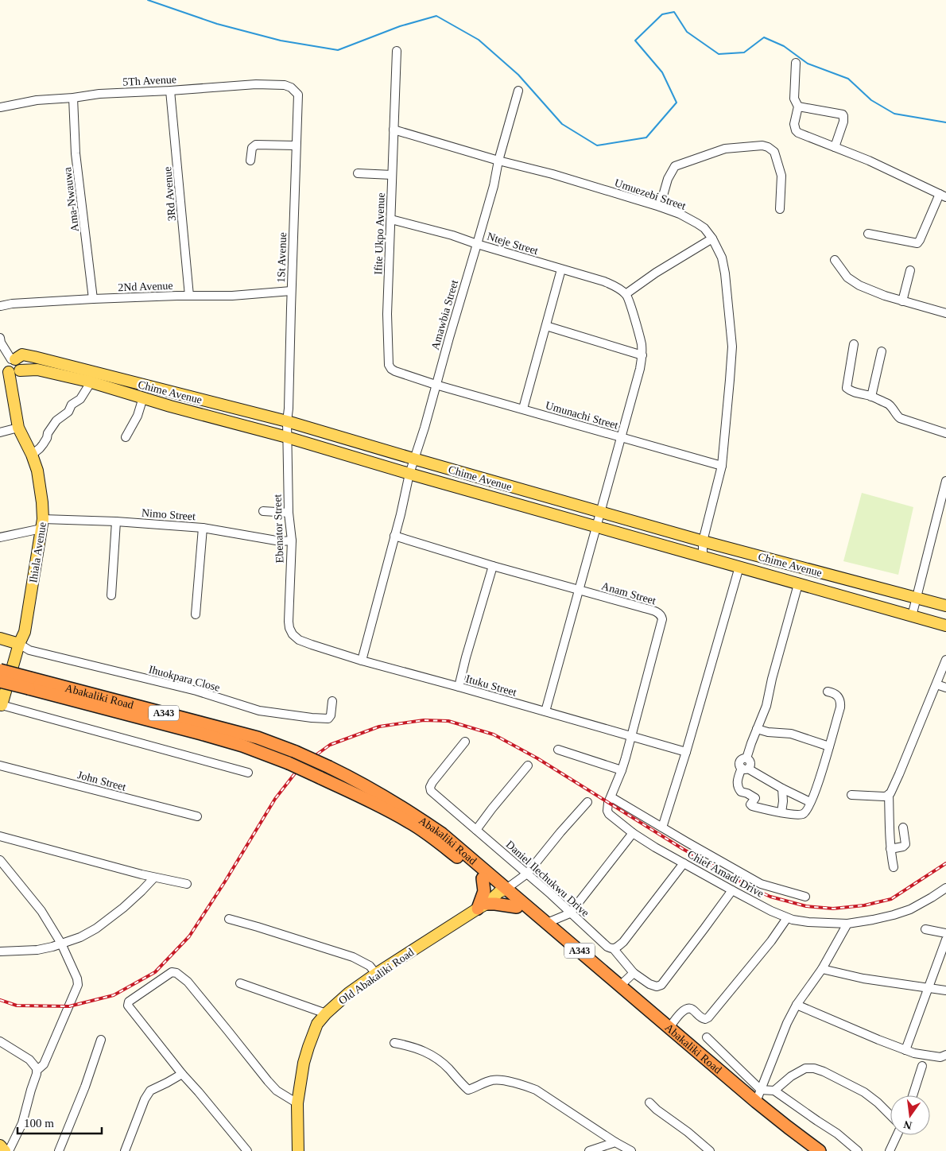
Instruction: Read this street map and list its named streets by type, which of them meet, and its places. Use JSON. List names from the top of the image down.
{
  "streets": {
    "highway": ["Abakaliki Road", "A343"],
    "main road": ["Chime Avenue", "Ihiala Avenue", "Old Abakaliki Road"],
    "street": [
      "5Th Avenue",
      "3Rd Avenue",
      "Umuezebi Street",
      "Ama-Nwauwa",
      "Ifite Ukpo Avenue",
      "Nteje Street",
      "1St Avenue",
      "2Nd Avenue",
      "Amawbia Street",
      "Umunachi Street",
      "Nimo Street",
      "Ebenator Street",
      "Anam Street",
      "Ihuokpara Close",
      "Ituku Street",
      "John Street",
      "Chief Amadi Drive",
      "Daniel Ilechukwu Drive"
    ]
  },
  "crossings": [
    ["5Th Avenue", "3Rd Avenue"],
    ["5Th Avenue", "Ama-Nwauwa"],
    ["5Th Avenue", "1St Avenue"],
    ["3Rd Avenue", "2Nd Avenue"],
    ["Umuezebi Street", "Ifite Ukpo Avenue"],
    ["Umuezebi Street", "Amawbia Street"],
    ["Umuezebi Street", "Chime Avenue"],
    ["Umuezebi Street", "Umunachi Street"],
    ["Ama-Nwauwa", "2Nd Avenue"],
    ["Ifite Ukpo Avenue", "Nteje Street"],
    ["Ifite Ukpo Avenue", "Amawbia Street"],
    ["Ifite Ukpo Avenue", "Umunachi Street"],
    ["Nteje Street", "Amawbia Street"],
    ["1St Avenue", "2Nd Avenue"],
    ["1St Avenue", "Chime Avenue"],
    ["1St Avenue", "Ebenator Street"],
    ["Amawbia Street", "Chime Avenue"],
    ["Amawbia Street", "Umunachi Street"],
    ["Amawbia Street", "Anam Street"],
    ["Amawbia Street", "Ituku Street"],
    ["Chime Avenue", "Ebenator Street"],
    ["Chime Avenue", "Ihiala Avenue"],
    ["Nimo Street", "Ebenator Street"],
    ["Nimo Street", "Ihiala Avenue"],
    ["Ebenator Street", "Ituku Street"],
    ["Ihiala Avenue", "Ihuokpara Close"],
    ["Anam Street", "Ituku Street"],
    ["Anam Street", "Chief Amadi Drive"],
    ["Abakaliki Road", "Old Abakaliki Road"],
    ["Chief Amadi Drive", "Daniel Ilechukwu Drive"]
  ],
  "scale_bar": "100 m",
  "north": "bottom"
}
